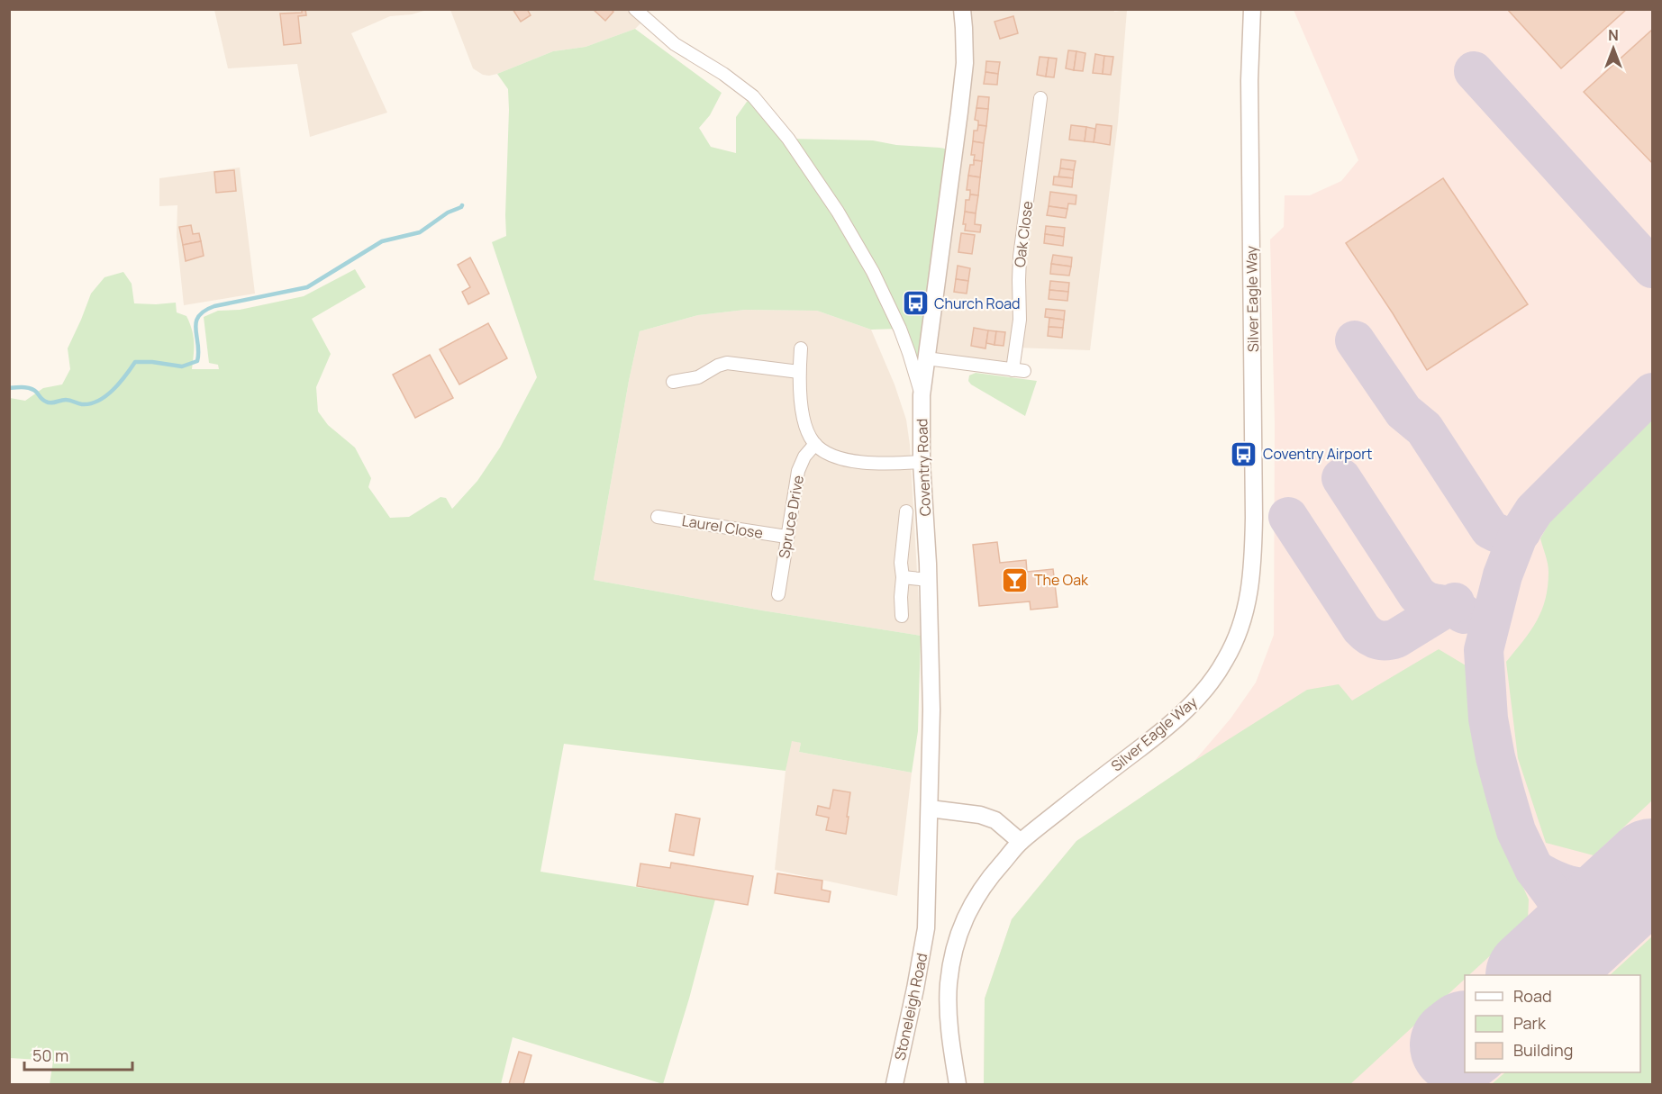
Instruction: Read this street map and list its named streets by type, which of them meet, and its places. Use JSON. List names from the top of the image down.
{
  "streets": {
    "street": [
      "Oak Close",
      "Silver Eagle Way",
      "Coventry Road",
      "Spruce Drive",
      "Laurel Close",
      "Stoneleigh Road"
    ]
  },
  "crossings": [
    ["Oak Close", "Coventry Road"],
    ["Coventry Road", "Stoneleigh Road"],
    ["Spruce Drive", "Laurel Close"]
  ],
  "places": {
    "bus stop": ["Church Road", "Coventry Airport"],
    "bar": ["The Oak"]
  },
  "legend": ["Road", "Park", "Building"],
  "scale_bar": "50 m",
  "north": "top"
}
